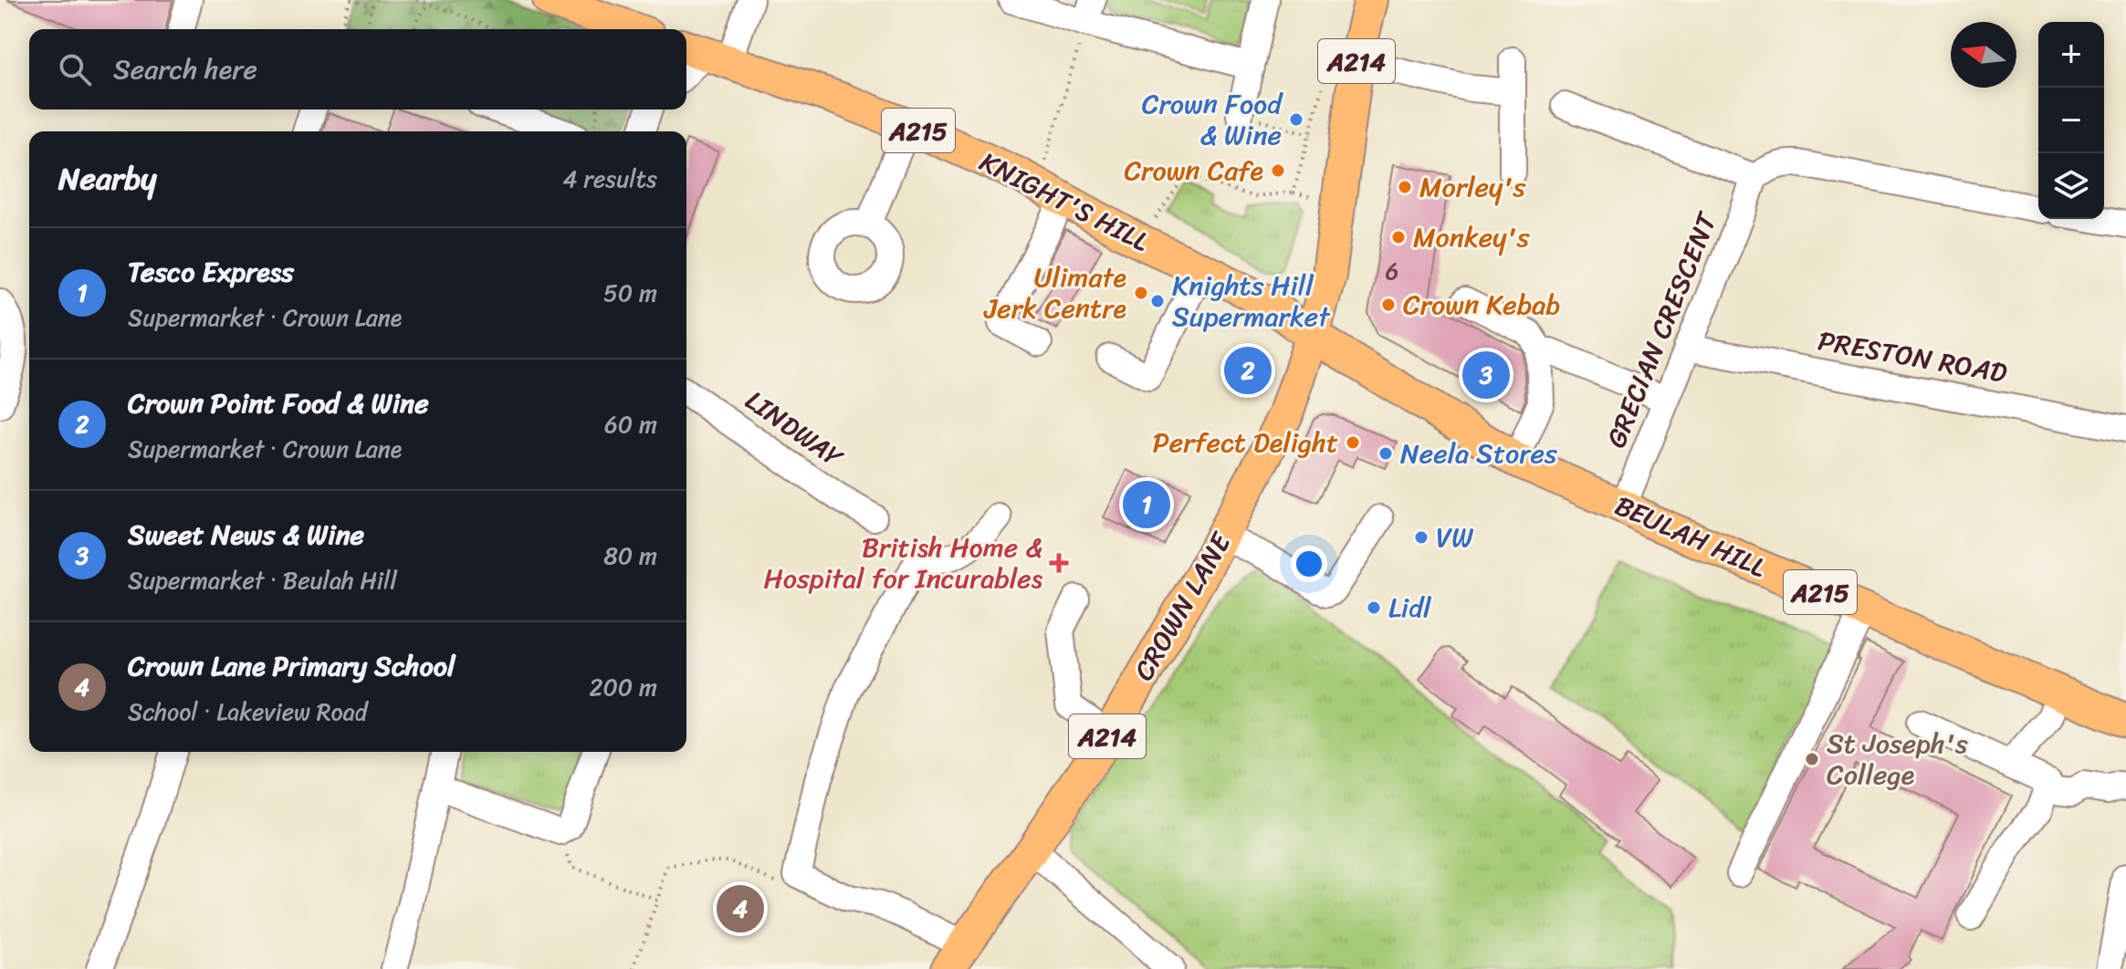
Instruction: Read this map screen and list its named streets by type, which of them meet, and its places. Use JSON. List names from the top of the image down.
{
  "streets": {
    "main road": [
      "A214",
      "A215",
      "KNIGHT'S HILL",
      "BEULAH HILL",
      "CROWN LANE"
    ],
    "street": ["GRECIAN CRESCENT", "PRESTON ROAD", "LINDWAY"]
  },
  "crossings": [
    ["A214", "KNIGHT'S HILL"],
    ["A214", "BEULAH HILL"],
    ["A214", "CROWN LANE"],
    ["KNIGHT'S HILL", "BEULAH HILL"],
    ["KNIGHT'S HILL", "CROWN LANE"],
    ["GRECIAN CRESCENT", "PRESTON ROAD"],
    ["GRECIAN CRESCENT", "BEULAH HILL"],
    ["BEULAH HILL", "CROWN LANE"]
  ],
  "places": {
    "other": [
      "Crown Food & Wine",
      "Crown Cafe",
      "Morley's",
      "Monkey's",
      "Ulimate Jerk Centre",
      "Knights Hill Supermarket",
      "Crown Kebab",
      "Perfect Delight",
      "Neela Stores",
      "VW",
      "Lidl",
      "St Joseph's College"
    ],
    "health": ["British Home & Hospital for Incurables"]
  },
  "house_numbers": ["6"],
  "north": "left",
  "page": {
    "map_buttons": ["+", "−"],
    "search": "Search here",
    "heading": ["Nearby", "4 results"],
    "list": [
      {
        "mark": "1",
        "name": "Tesco Express",
        "note": "Supermarket · Crown Lane",
        "value": "50 m"
      },
      {
        "mark": "2",
        "name": "Crown Point Food & Wine",
        "note": "Supermarket · Crown Lane",
        "value": "60 m"
      },
      {
        "mark": "3",
        "name": "Sweet News & Wine",
        "note": "Supermarket · Beulah Hill",
        "value": "80 m"
      },
      {
        "mark": "4",
        "name": "Crown Lane Primary School",
        "note": "School · Lakeview Road",
        "value": "200 m"
      }
    ],
    "pins": [
      "2",
      "3",
      "1",
      "4"
    ]
  }
}
